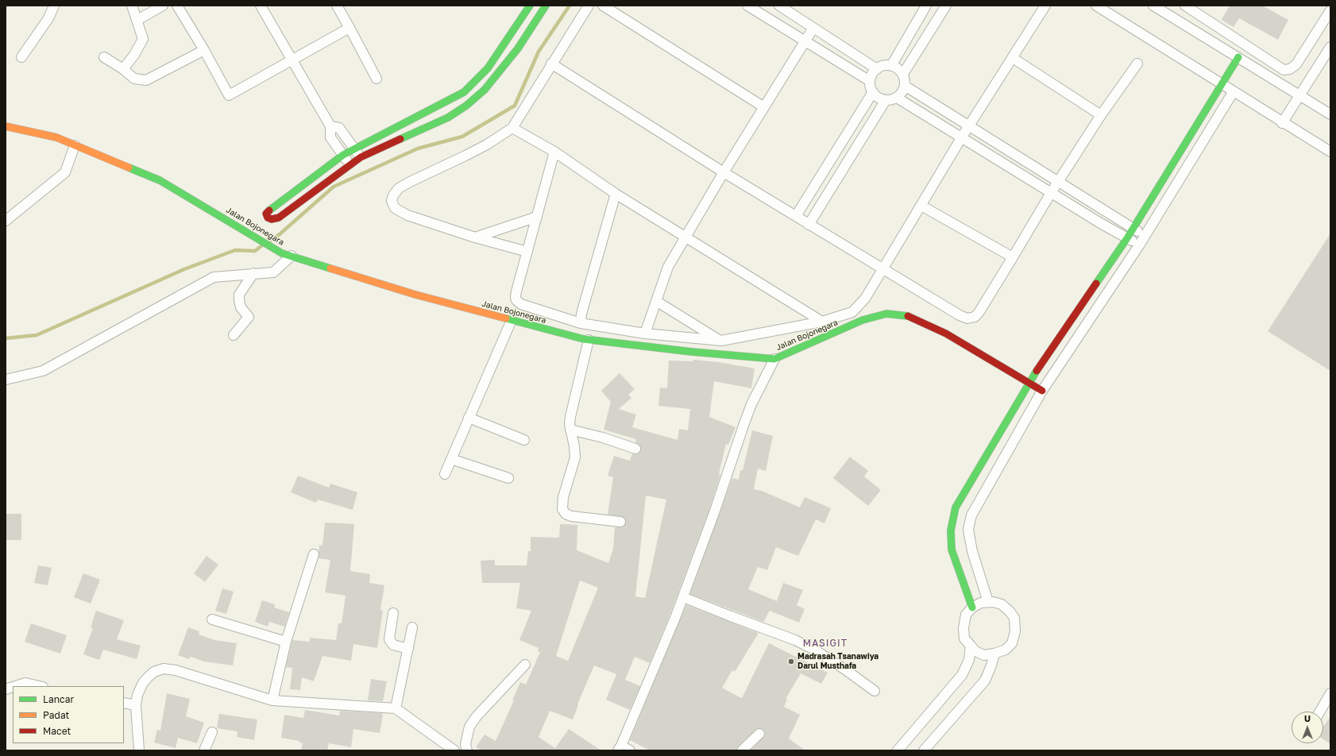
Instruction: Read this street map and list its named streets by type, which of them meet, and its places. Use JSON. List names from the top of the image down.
{
  "streets": {
    "street": ["Jalan Bojonegara"]
  },
  "districts": ["MASIGIT"],
  "places": ["Madrasah Tsanawiya Darul Musthafa"],
  "legend": ["Lancar", "Padat", "Macet"],
  "north": "top"
}
